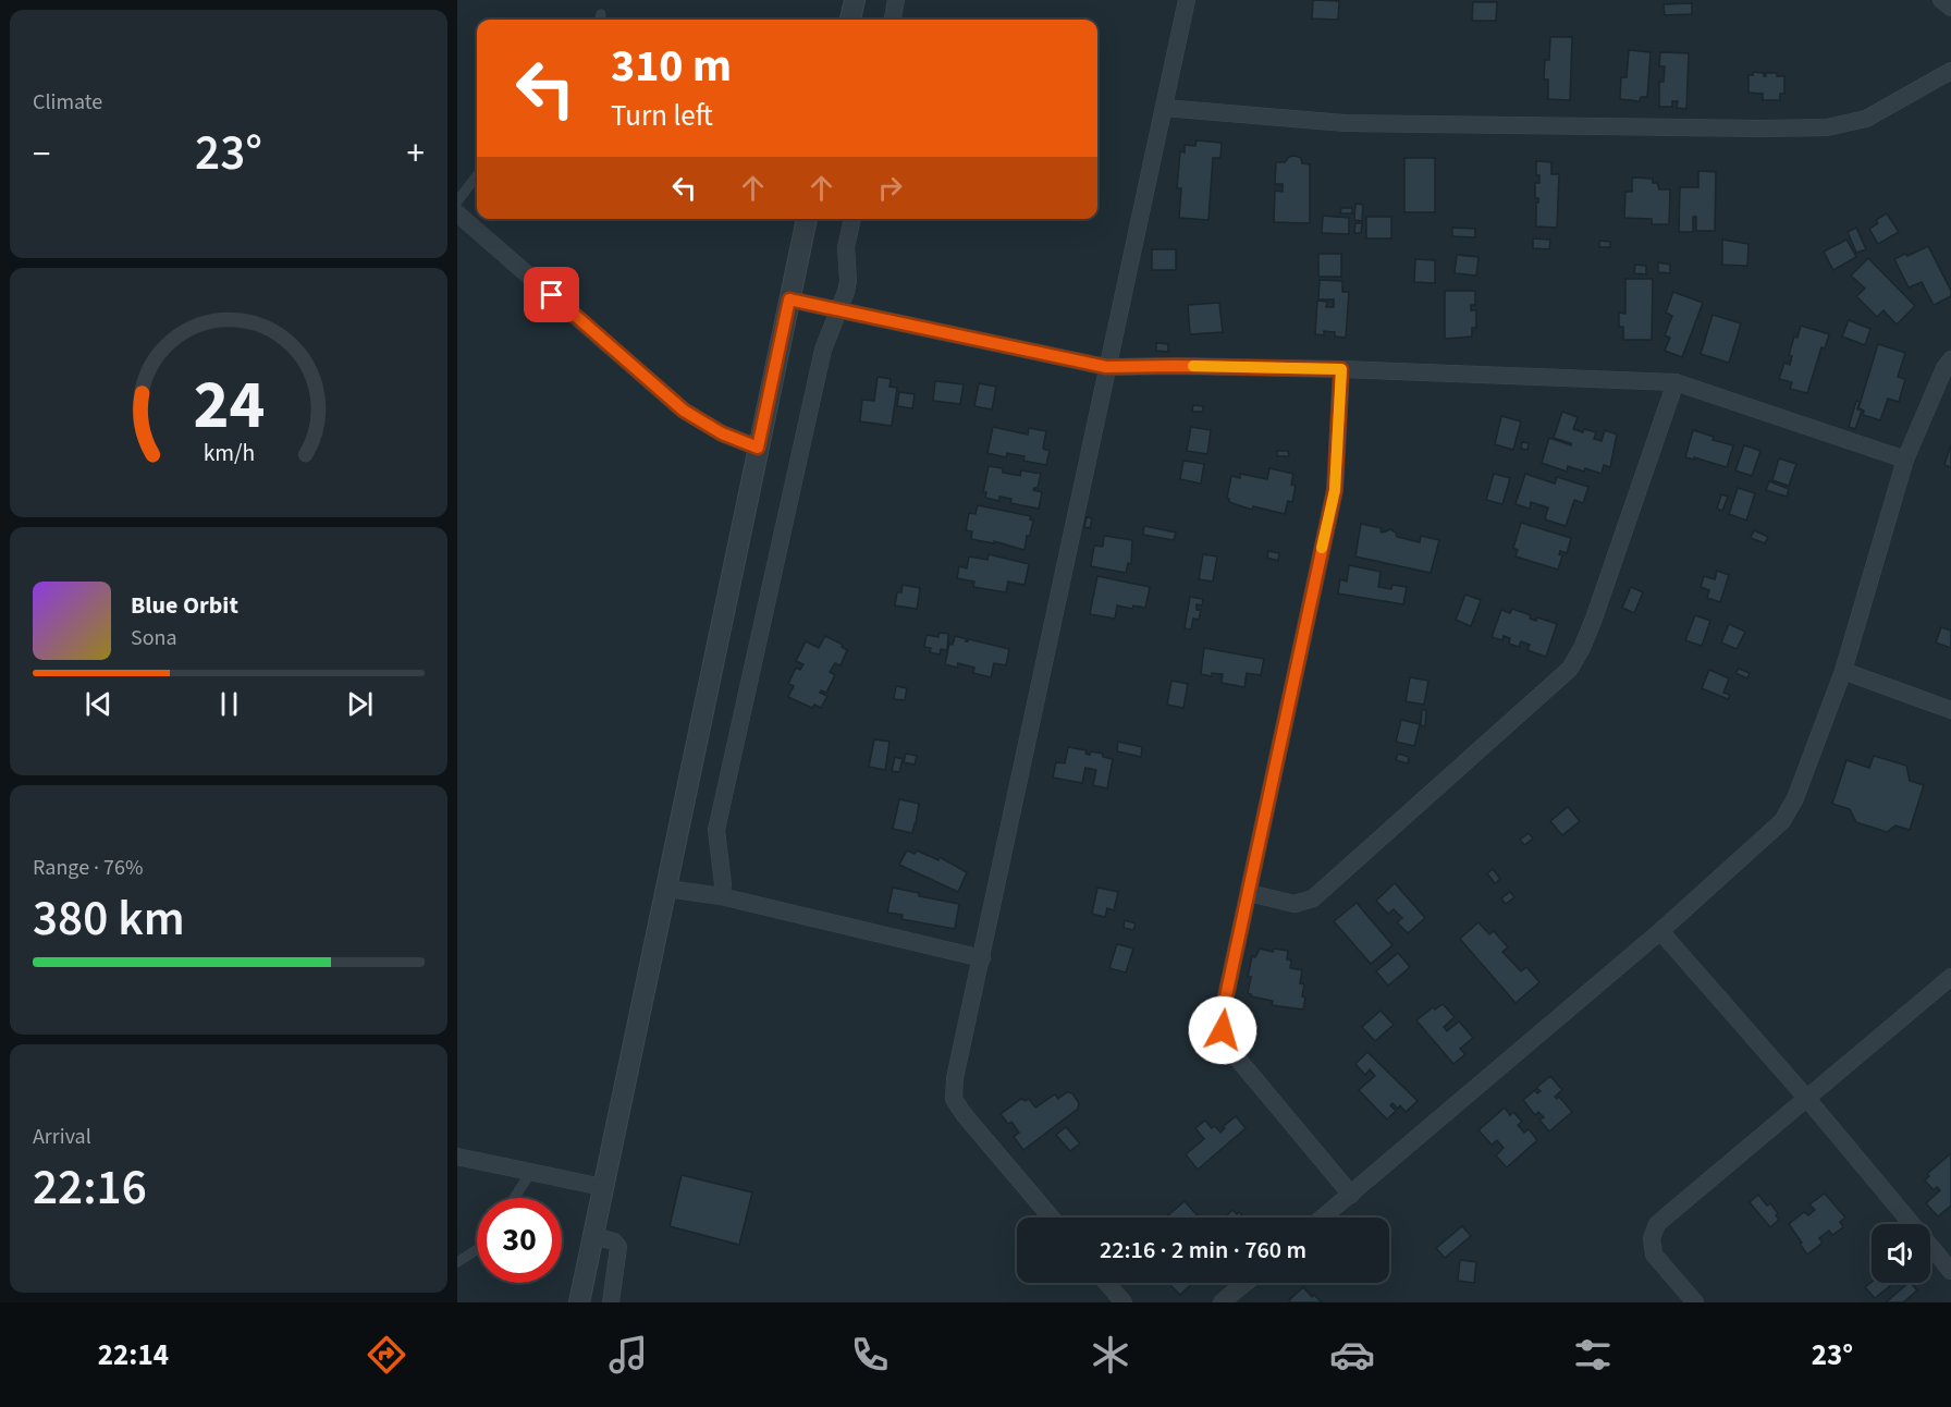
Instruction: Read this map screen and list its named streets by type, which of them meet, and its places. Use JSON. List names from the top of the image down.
{
  "page": {
    "tile": [
      "Climate",
      ["Range · 76%", "380 km"],
      ["Arrival", "22:16"]
    ],
    "turn": ["310 m", "Turn left"],
    "heat": ["−", "23°", "+"],
    "song": ["Blue Orbit", "Sona"],
    "limit": "30",
    "trip": "22:16 · 2 min · 760 m",
    "tabs": ["22:14", "23°"],
    "gauge": ["24", "km/h"]
  }
}
